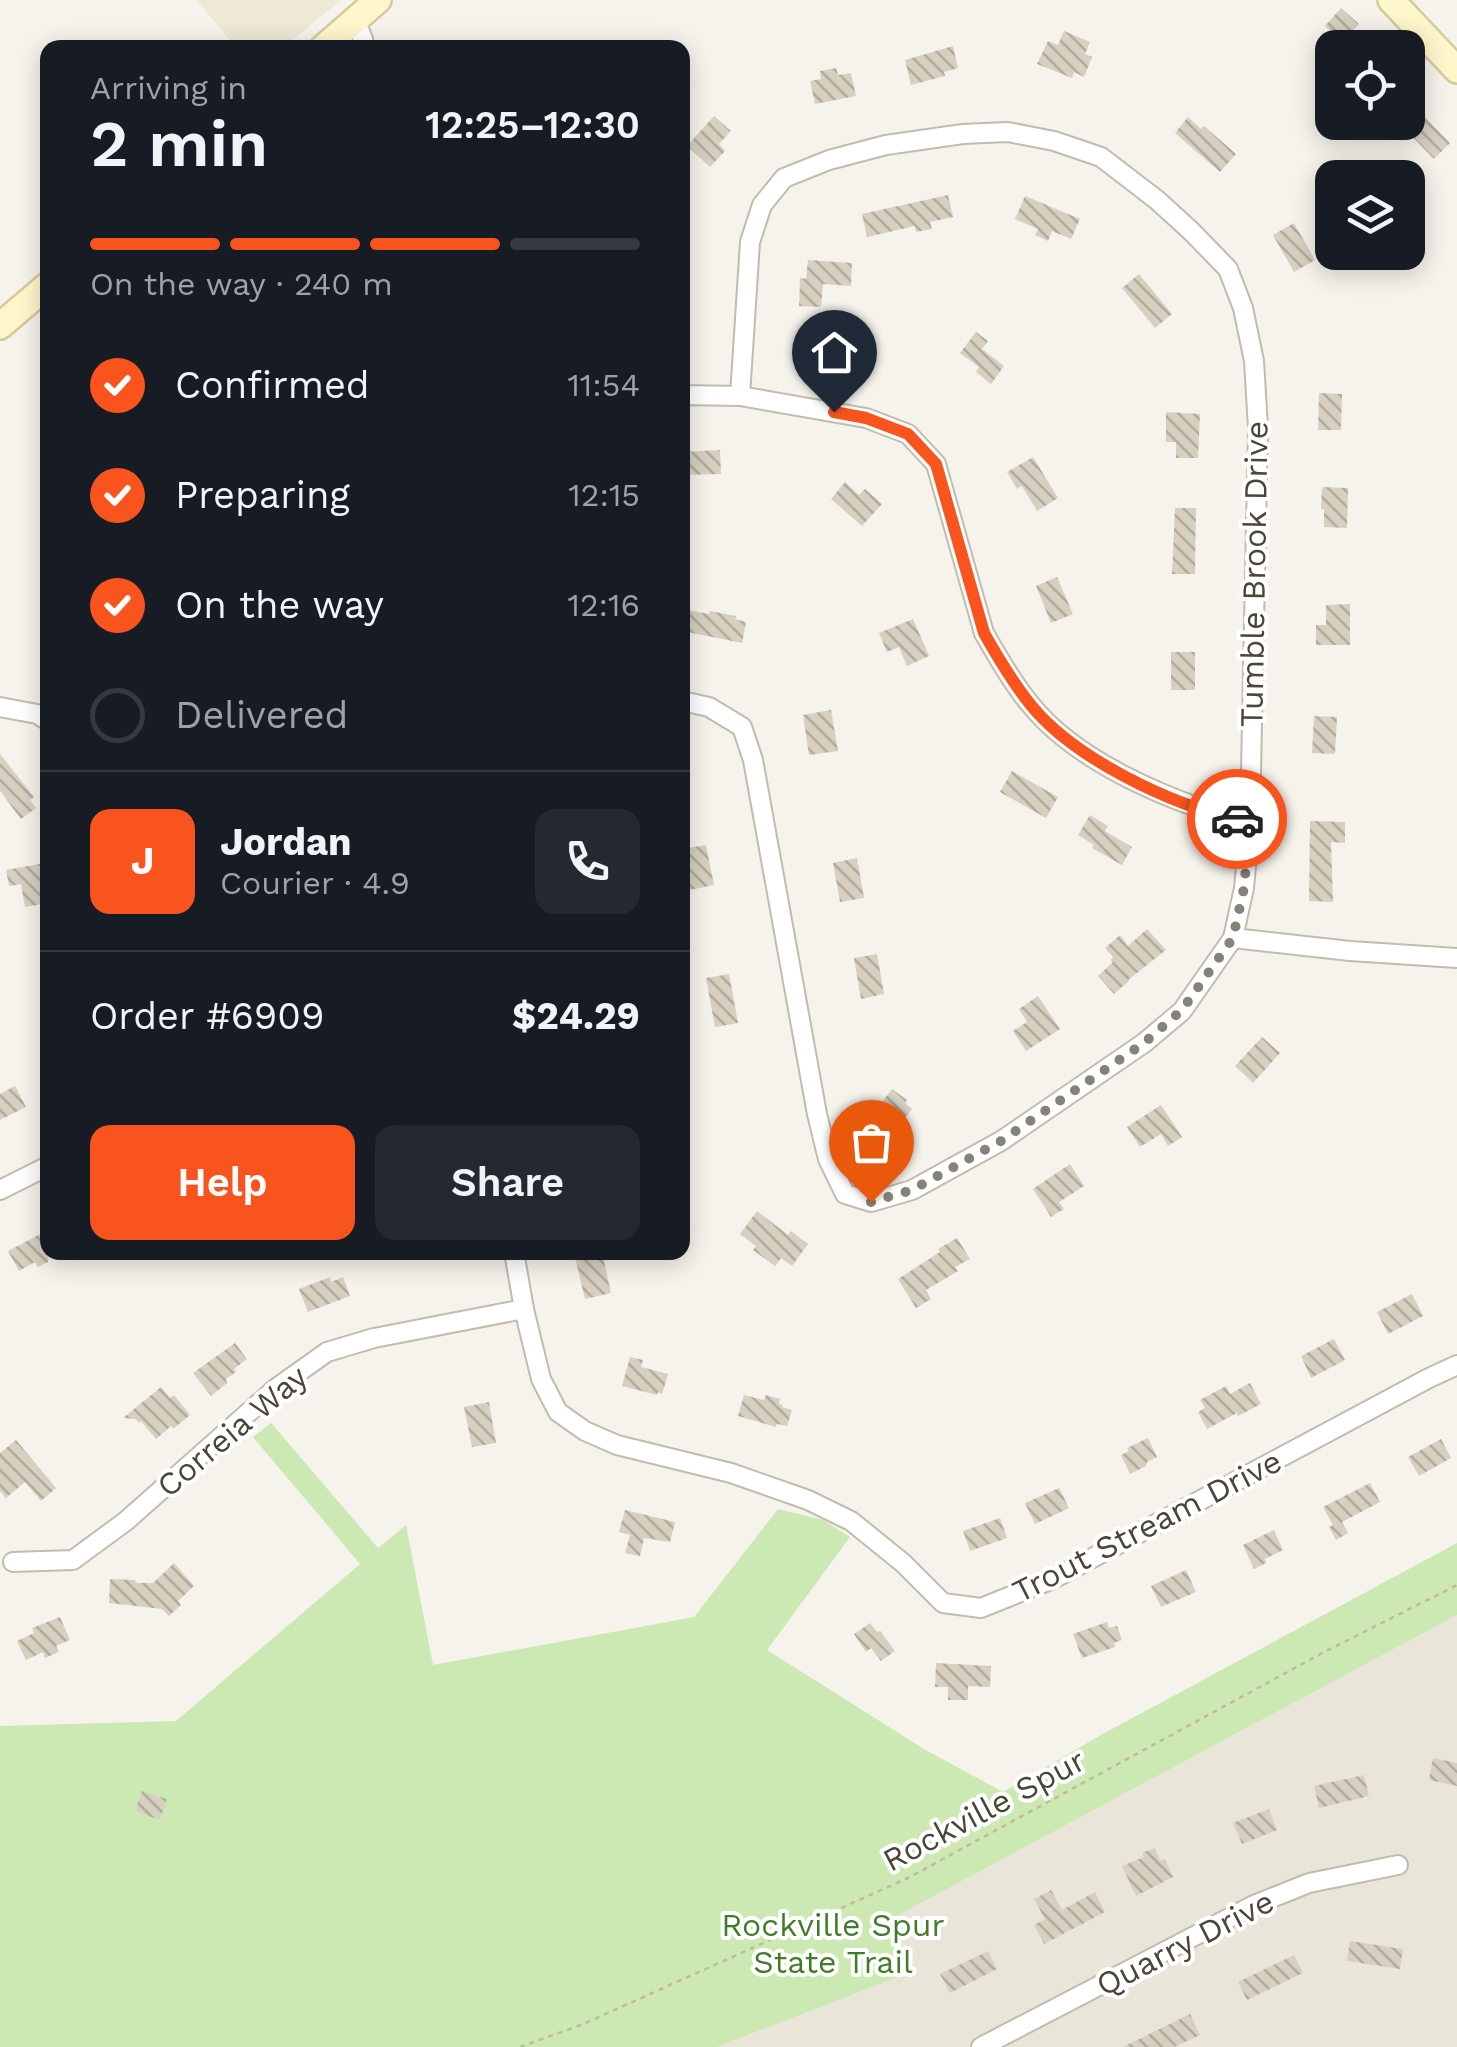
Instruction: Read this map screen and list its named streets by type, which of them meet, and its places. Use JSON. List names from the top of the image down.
{
  "streets": {
    "street": [
      "Tumble Brook Drive",
      "Correia Way",
      "Trout Stream Drive",
      "Quarry Drive"
    ],
    "path": ["Rockville Spur"]
  },
  "crossings": [
    ["Correia Way", "Trout Stream Drive"]
  ],
  "parks": ["Rockville Spur State Trail"],
  "page": {
    "heading": ["2 min", "Arriving in", "12:25–12:30"],
    "panel": [
      "Jordan",
      "Courier · 4.9",
      "Order #6909",
      "$24.29"
    ],
    "bar": "On the way · 240 m",
    "list": [
      ["Confirmed", "11:54"],
      ["Preparing", "12:15"],
      ["On the way", "12:16"],
      "Delivered"
    ],
    "round": "J",
    "buttons": ["Help", "Share"]
  }
}
